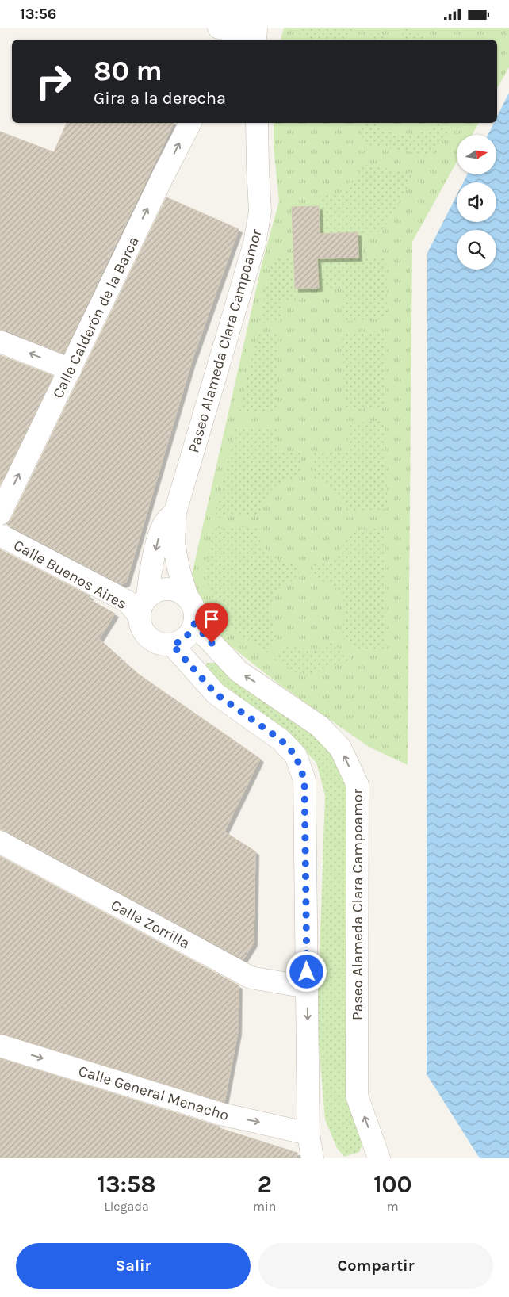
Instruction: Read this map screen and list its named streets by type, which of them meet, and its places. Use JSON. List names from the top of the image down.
{
  "streets": {
    "street": [
      "Calle Calderón de la Barca",
      "Paseo Alameda Clara Campoamor",
      "Calle Buenos Aires",
      "Calle Zorrilla",
      "Calle General Menacho"
    ]
  },
  "crossings": [
    ["Paseo Alameda Clara Campoamor", "Calle Buenos Aires"]
  ],
  "one_way": ["Calle Calderón de la Barca", "Calle General Menacho"],
  "north": "right",
  "page": {
    "status": "13:56",
    "turn": ["80 m", "Gira a la derecha"],
    "eta": [
      "13:58",
      "Llegada",
      "2",
      "min",
      "100",
      "m"
    ],
    "buttons": ["Salir", "Compartir"]
  }
}
